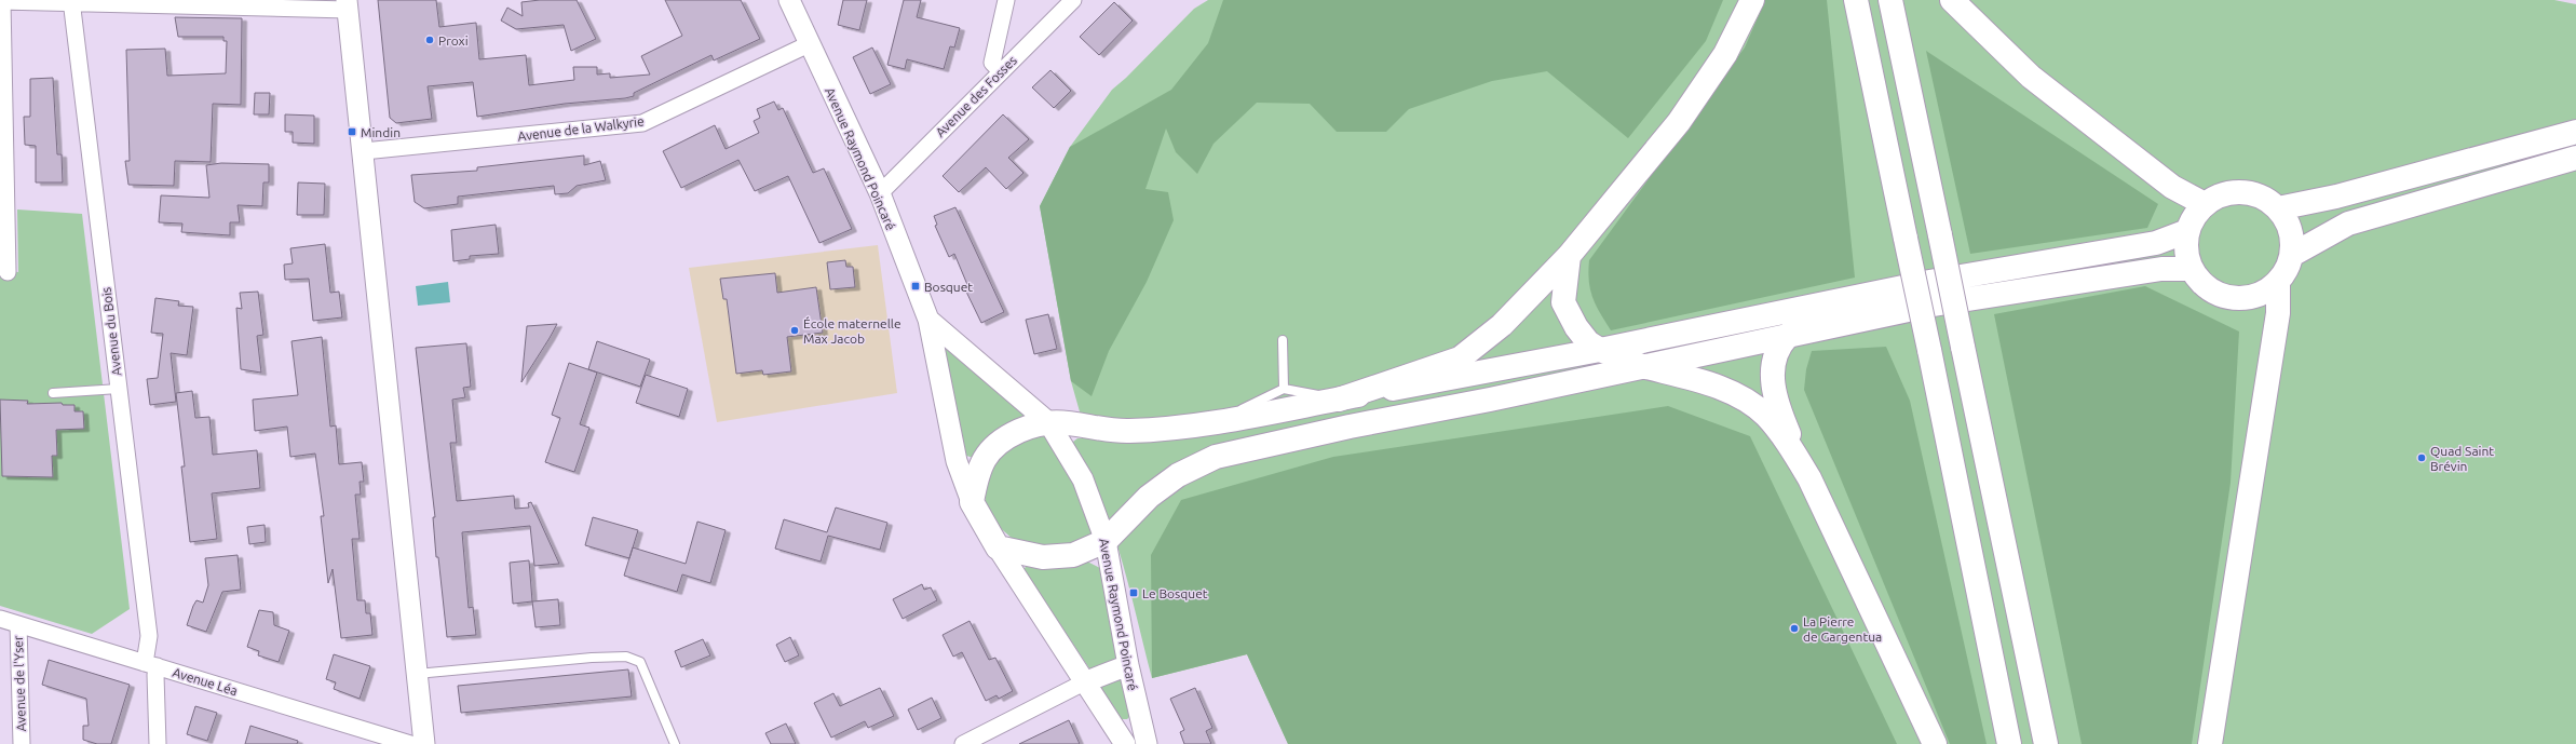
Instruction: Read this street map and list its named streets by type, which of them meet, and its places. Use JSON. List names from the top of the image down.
{
  "streets": {
    "main road": ["Avenue Raymond Poincaré"],
    "street": [
      "Avenue des Fosses",
      "Avenue de la Walkyrie",
      "Avenue du Bois",
      "Avenue Léa",
      "Avenue de l'Yser"
    ]
  },
  "crossings": [
    ["Avenue des Fosses", "Avenue Raymond Poincaré"],
    ["Avenue de la Walkyrie", "Avenue Raymond Poincaré"],
    ["Avenue du Bois", "Avenue Léa"],
    ["Avenue Léa", "Avenue de l'Yser"]
  ],
  "places": {
    "other": [
      "Proxi",
      "École maternelle Max Jacob",
      "Quad Saint Brévin",
      "La Pierre de Gargentua"
    ],
    "transit": ["Mindin", "Bosquet", "Le Bosquet"]
  }
}
